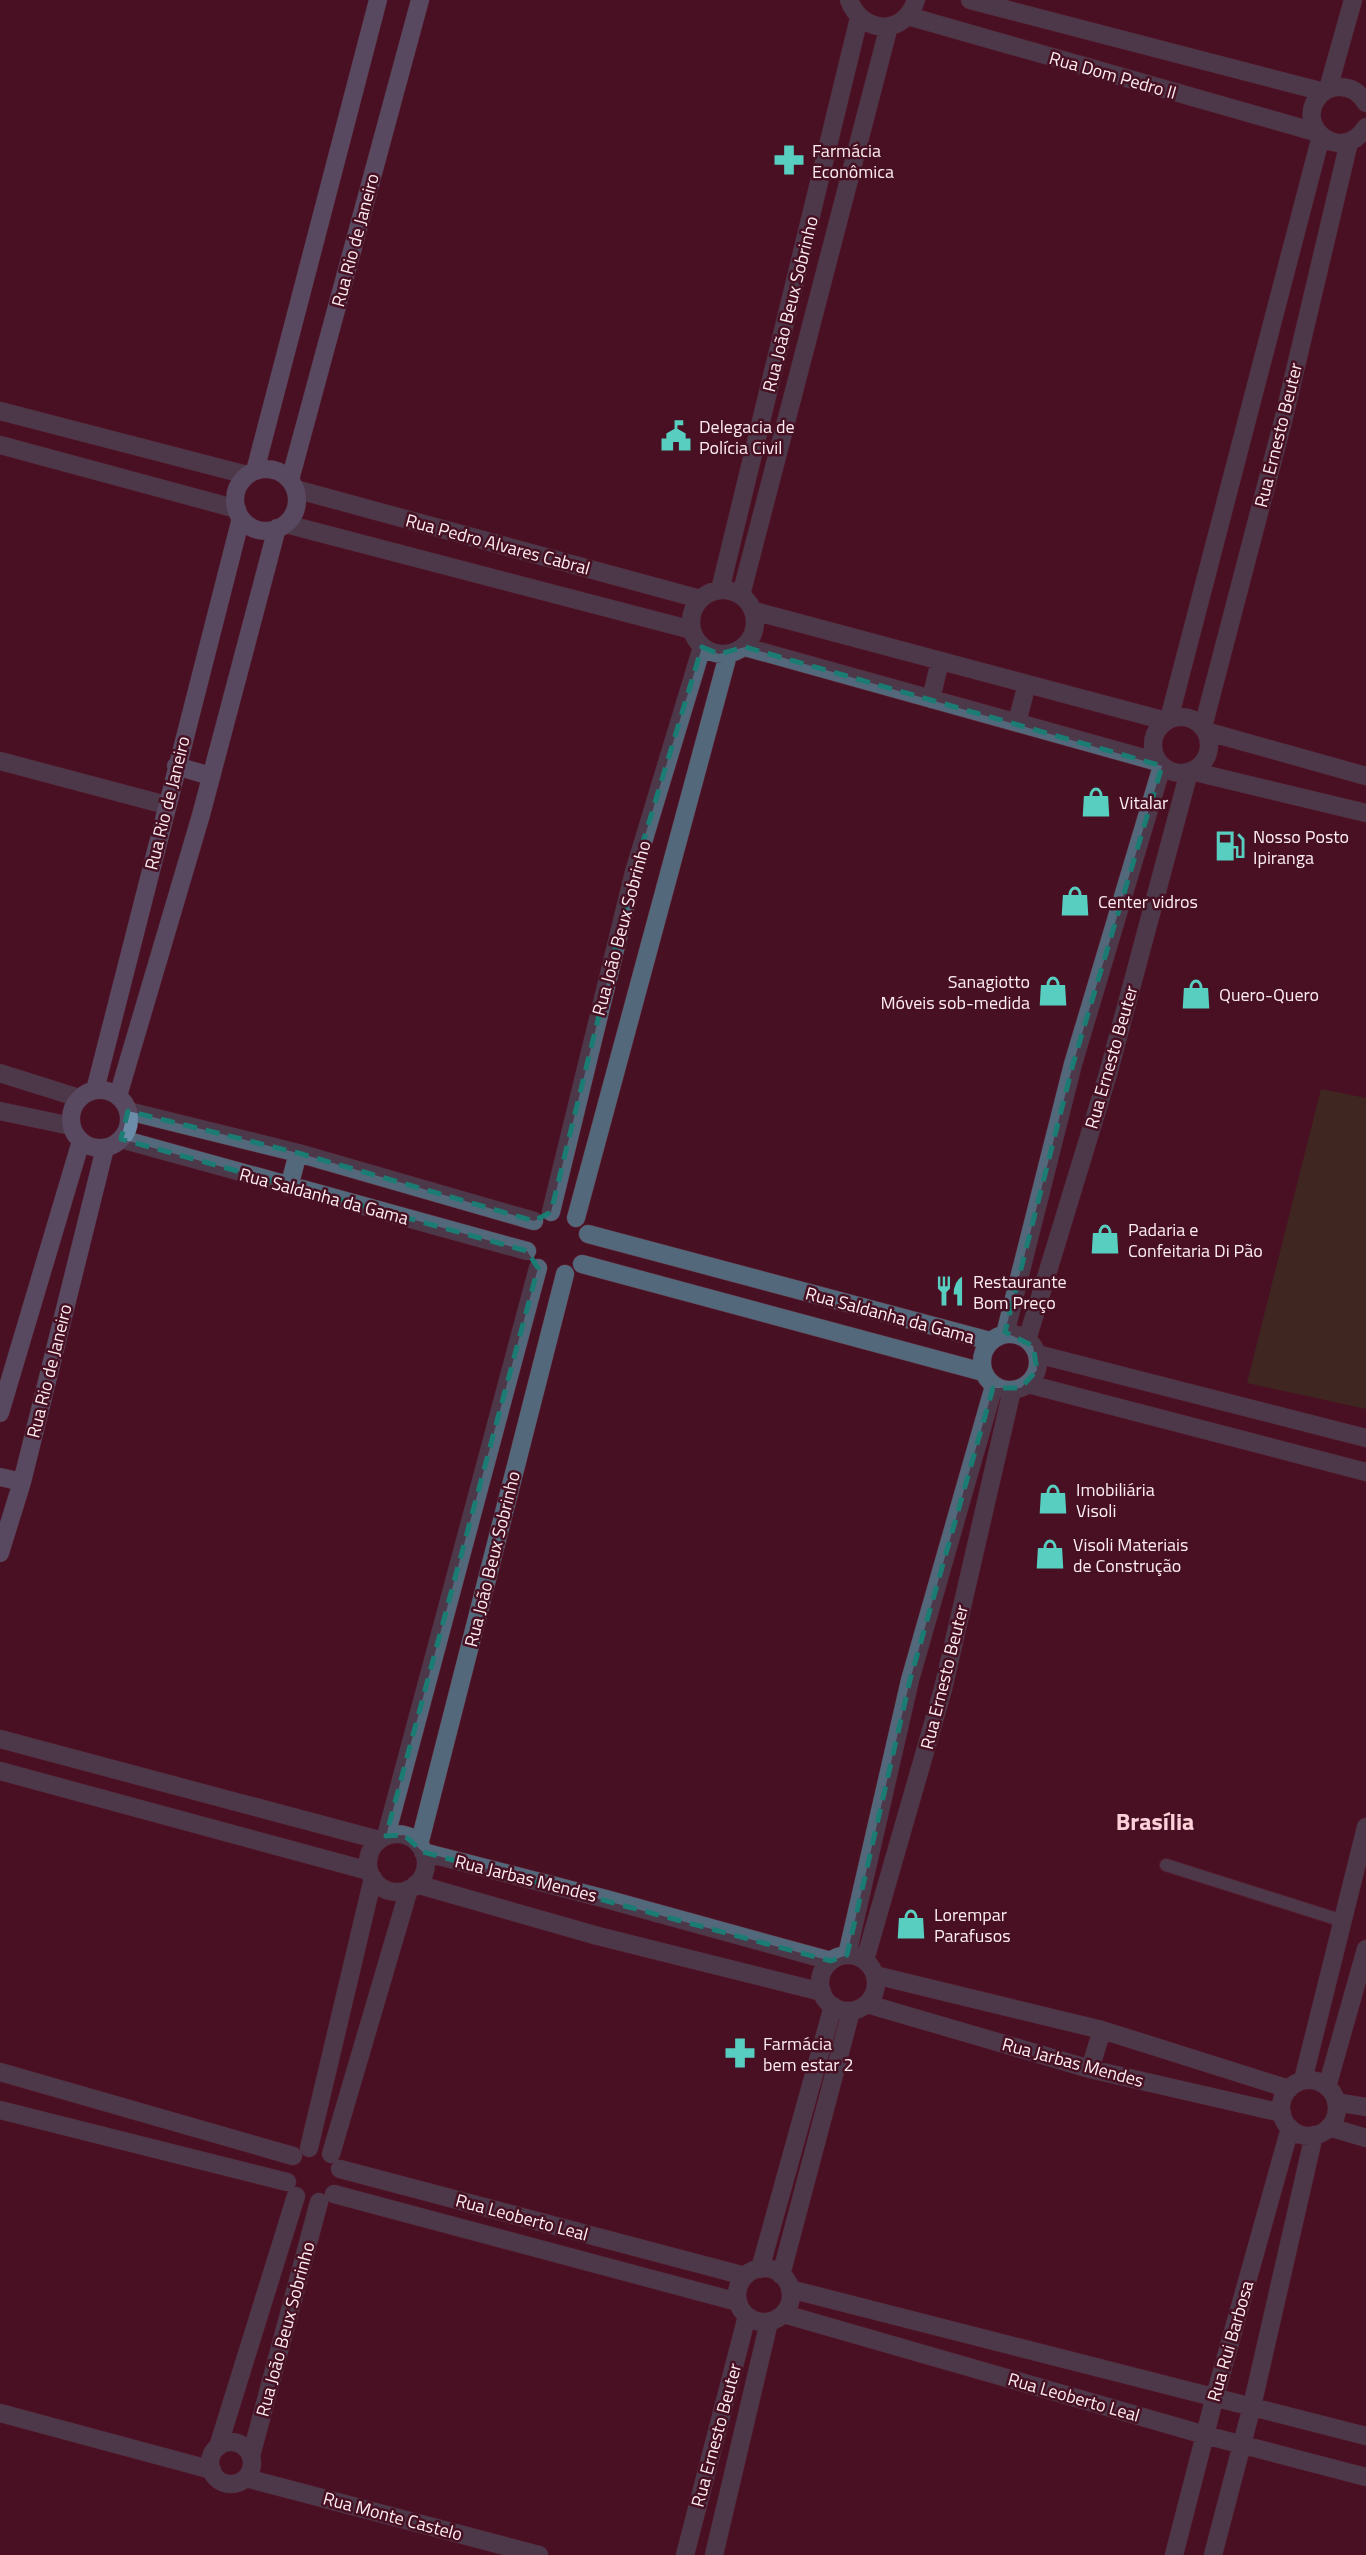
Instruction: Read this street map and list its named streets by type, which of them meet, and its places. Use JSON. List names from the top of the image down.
{
  "streets": {
    "main road": ["Rua Rio de Janeiro"],
    "street": [
      "Rua Dom Pedro II",
      "Rua João Beux Sobrinho",
      "Rua Ernesto Beuter",
      "Rua Pedro Alvares Cabral",
      "Rua Saldanha da Gama",
      "Rua Jarbas Mendes",
      "Rua Leoberto Leal",
      "Rua Rui Barbosa",
      "Rua Monte Castelo"
    ]
  },
  "crossings": [
    ["Rua Dom Pedro II", "Rua Ernesto Beuter"],
    ["Rua Rio de Janeiro", "Rua Pedro Alvares Cabral"],
    ["Rua Rio de Janeiro", "Rua Saldanha da Gama"],
    ["Rua João Beux Sobrinho", "Rua Pedro Alvares Cabral"],
    ["Rua João Beux Sobrinho", "Rua Saldanha da Gama"],
    ["Rua João Beux Sobrinho", "Rua Jarbas Mendes"],
    ["Rua João Beux Sobrinho", "Rua Leoberto Leal"],
    ["Rua João Beux Sobrinho", "Rua Monte Castelo"],
    ["Rua Ernesto Beuter", "Rua Saldanha da Gama"],
    ["Rua Ernesto Beuter", "Rua Jarbas Mendes"],
    ["Rua Ernesto Beuter", "Rua Leoberto Leal"],
    ["Rua Jarbas Mendes", "Rua Rui Barbosa"],
    ["Rua Leoberto Leal", "Rua Rui Barbosa"]
  ],
  "districts": ["Brasília"],
  "places": {
    "pharmacy": ["Farmácia Econômica", "Farmácia bem estar 2"],
    "public building": ["Delegacia de Polícia Civil"],
    "shop": [
      "Vitalar",
      "Center vidros",
      "Sanagiotto Móveis sob-medida",
      "Quero-Quero",
      "Padaria e Confeitaria Di Pão",
      "Imobiliária Visoli",
      "Visoli Materiais de Construção",
      "Lorempar Parafusos"
    ],
    "fuel station": ["Nosso Posto Ipiranga"],
    "restaurant": ["Restaurante Bom Preço"]
  }
}
